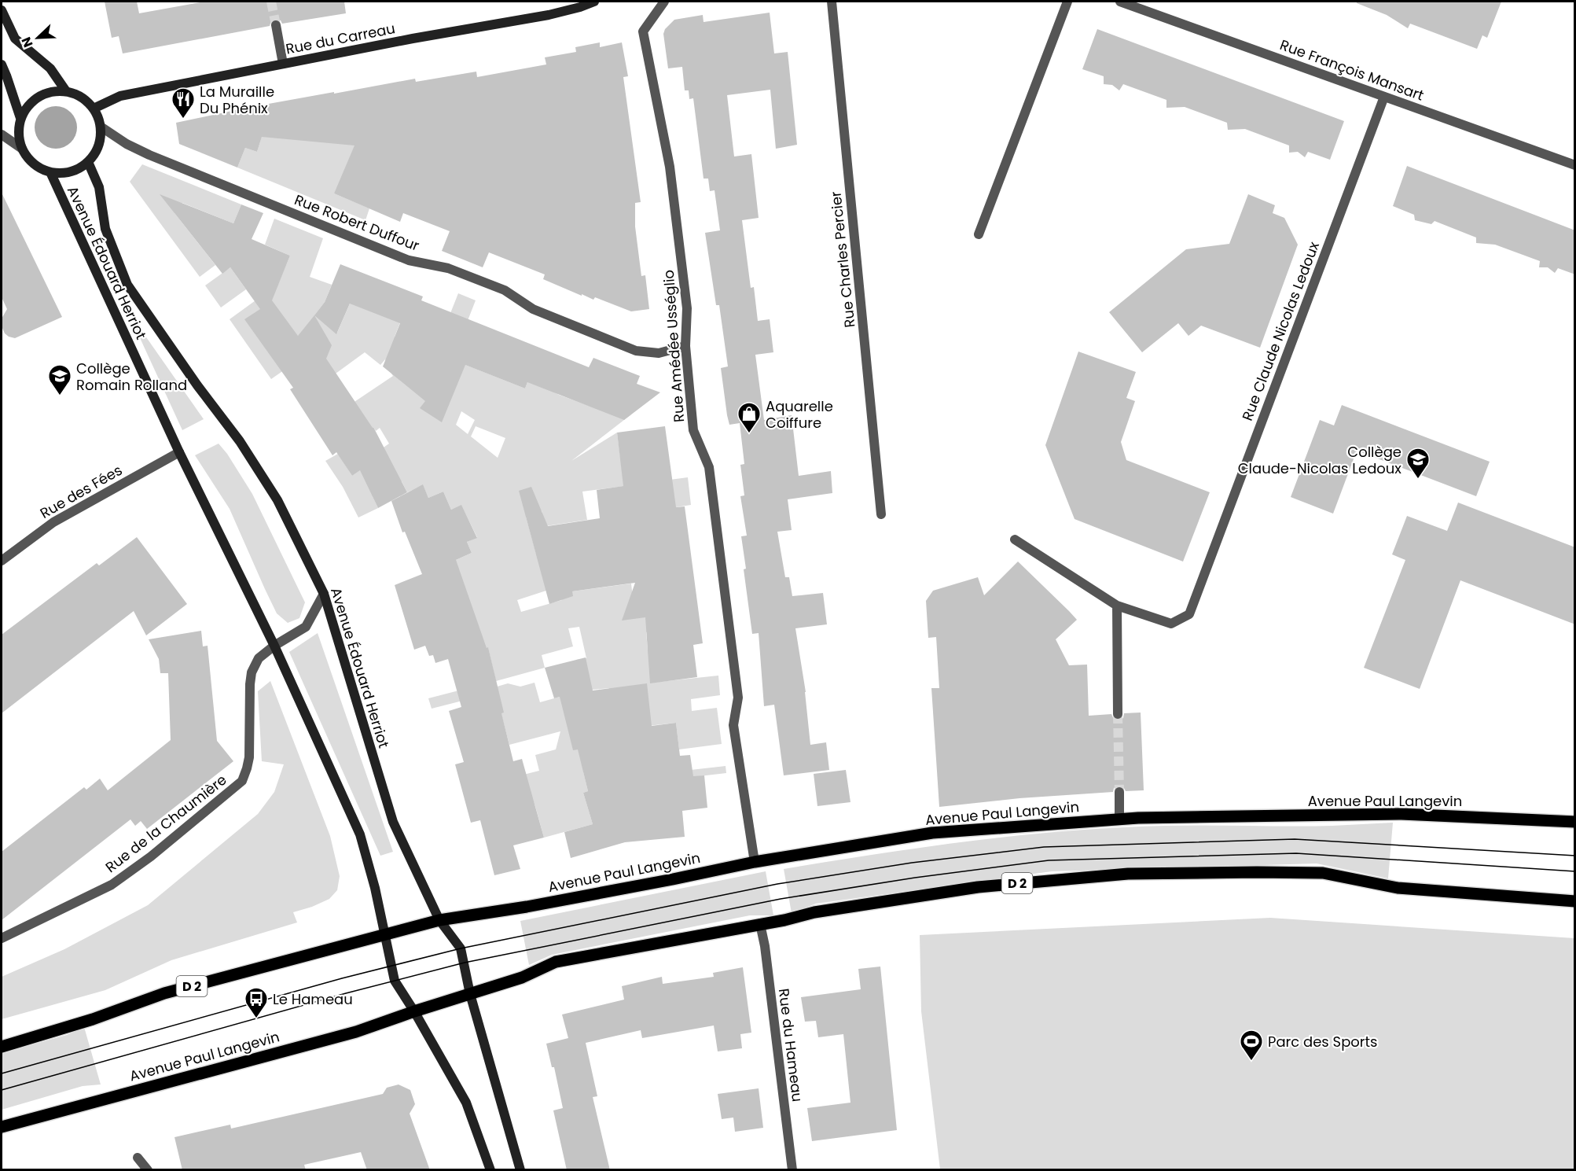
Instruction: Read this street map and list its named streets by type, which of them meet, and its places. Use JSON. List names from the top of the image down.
{
  "streets": {
    "main road": ["Avenue Paul Langevin", "D 2"],
    "street": [
      "Rue du Carreau",
      "Rue François Mansart",
      "Rue Robert Duffour",
      "Rue Charles Percier",
      "Avenue Édouard Herriot",
      "Rue Claude Nicolas Ledoux",
      "Rue Amédée Usséglio",
      "Rue des Fées",
      "Rue de la Chaumière",
      "Rue du Hameau"
    ]
  },
  "crossings": [
    ["Rue du Carreau", "Rue Robert Duffour"],
    ["Rue du Carreau", "Avenue Édouard Herriot"],
    ["Rue François Mansart", "Rue Claude Nicolas Ledoux"],
    ["Rue Robert Duffour", "Avenue Édouard Herriot"],
    ["Rue Robert Duffour", "Rue Amédée Usséglio"],
    ["Avenue Édouard Herriot", "Rue des Fées"],
    ["Avenue Édouard Herriot", "Avenue Paul Langevin"],
    ["Avenue Édouard Herriot", "Rue de la Chaumière"],
    ["Rue Amédée Usséglio", "Avenue Paul Langevin"],
    ["Avenue Paul Langevin", "Rue du Hameau"]
  ],
  "places": {
    "restaurant": ["La Muraille Du Phénix"],
    "school or university": ["Collège Romain Rolland", "Collège Claude-Nicolas Ledoux"],
    "shop": ["Aquarelle Coiffure"],
    "bus stop": ["Le Hameau"],
    "sports": ["Parc des Sports"]
  },
  "north": "bottom left"
}
